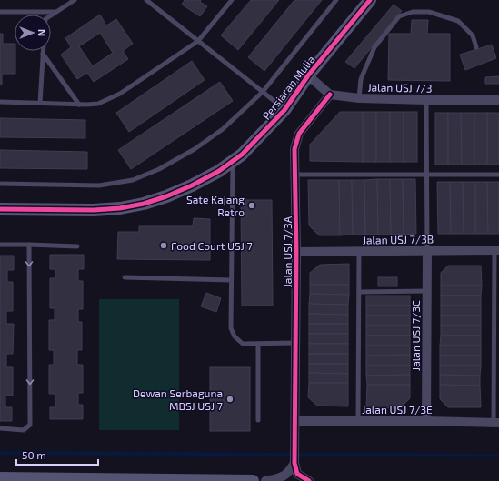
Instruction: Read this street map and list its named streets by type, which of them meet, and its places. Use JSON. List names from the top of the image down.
{
  "streets": {
    "street": [
      "Persiaran Mulia",
      "Jalan USJ 7/3",
      "Jalan USJ 7/3B",
      "Jalan USJ 7/3A",
      "Jalan USJ 7/3C",
      "Jalan USJ 7/3E"
    ]
  },
  "crossings": [
    ["Jalan USJ 7/3", "Jalan USJ 7/3A"],
    ["Jalan USJ 7/3B", "Jalan USJ 7/3A"],
    ["Jalan USJ 7/3B", "Jalan USJ 7/3C"],
    ["Jalan USJ 7/3A", "Jalan USJ 7/3E"],
    ["Jalan USJ 7/3C", "Jalan USJ 7/3E"]
  ],
  "places": ["Sate Kajang Retro", "Food Court USJ 7", "Dewan Serbaguna MBSJ USJ 7"],
  "scale_bar": "50 m",
  "north": "right"
}
